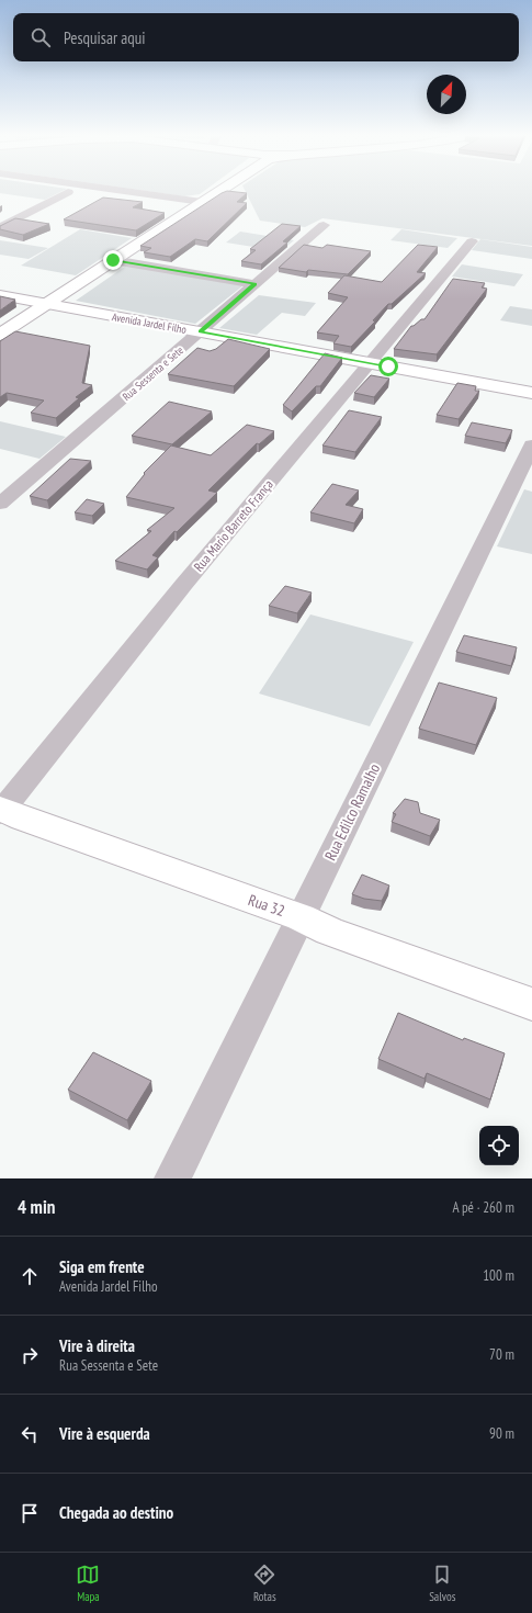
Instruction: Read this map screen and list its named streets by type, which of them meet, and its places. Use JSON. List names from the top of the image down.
{
  "streets": {
    "main road": ["Avenida Jardel Filho", "Rua 32"],
    "street": ["Rua Sessenta e Sete", "Rua Mario Barreto França", "Rua Edilco Ramalho"]
  },
  "crossings": [
    ["Avenida Jardel Filho", "Rua Sessenta e Sete"],
    ["Avenida Jardel Filho", "Rua Mario Barreto França"],
    ["Rua Mario Barreto França", "Rua 32"],
    ["Rua Edilco Ramalho", "Rua 32"]
  ],
  "north": "top right",
  "page": {
    "search": "Pesquisar aqui",
    "heading": ["4 min", "A pé · 260 m"],
    "list": [
      ["Siga em frente", "Avenida Jardel Filho", "100 m"],
      ["Vire à direita", "Rua Sessenta e Sete", "70 m"],
      ["Vire à esquerda", "90 m"],
      "Chegada ao destino"
    ],
    "nav": ["Mapa", "Rotas", "Salvos"]
  }
}
